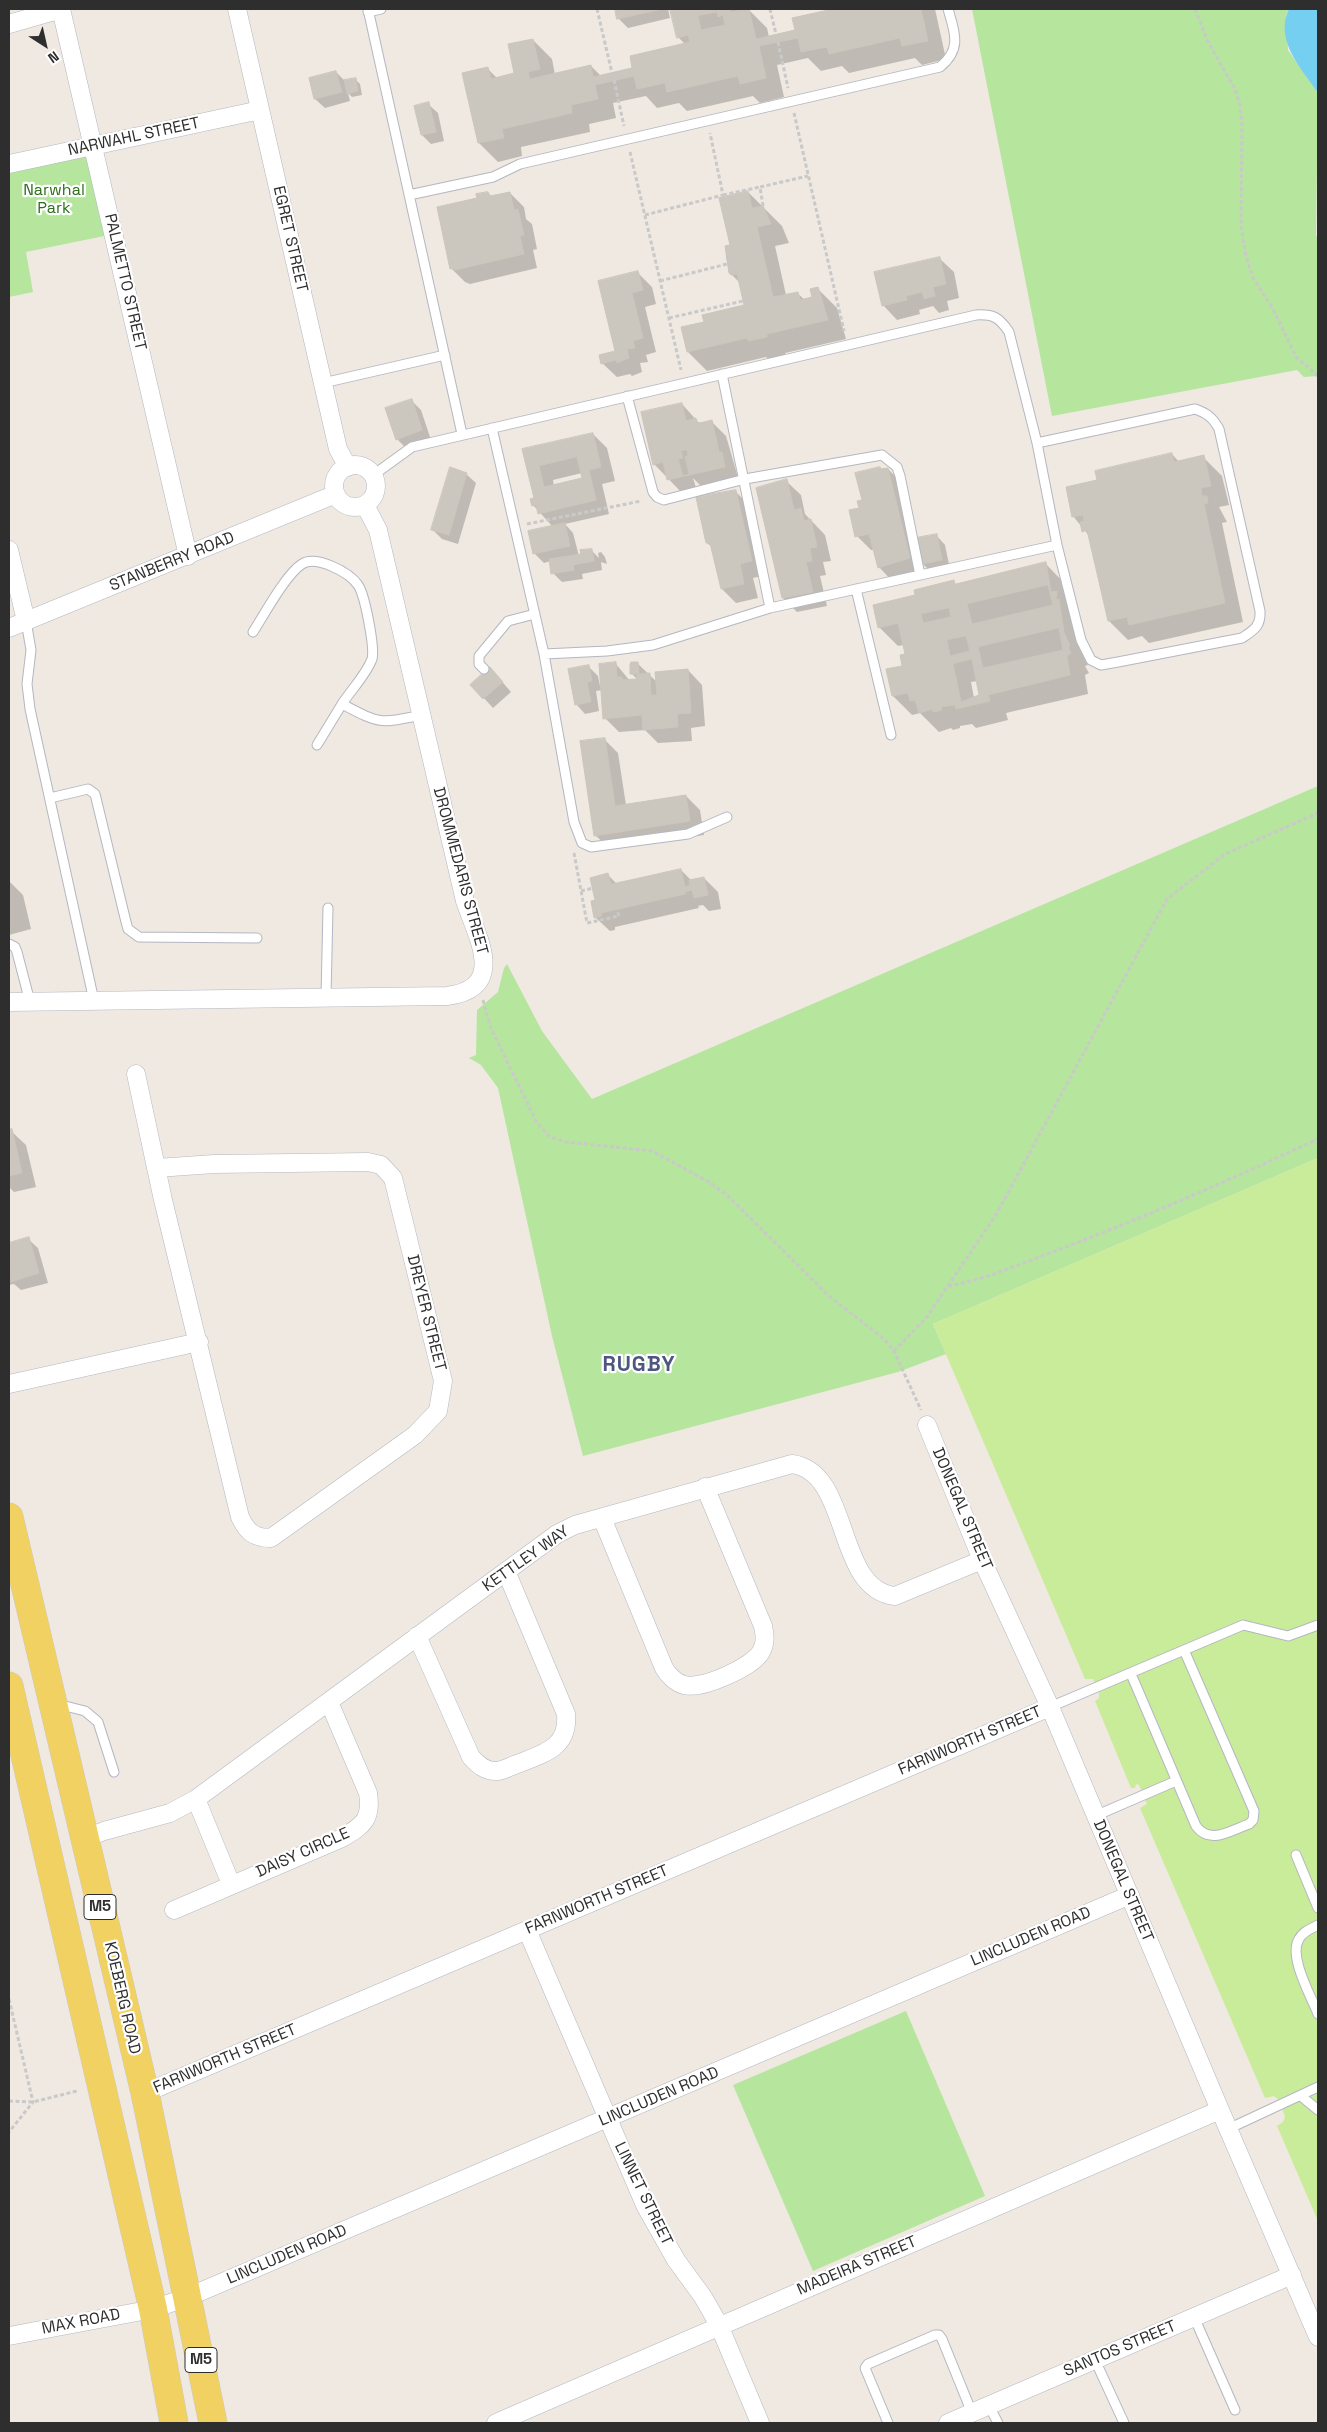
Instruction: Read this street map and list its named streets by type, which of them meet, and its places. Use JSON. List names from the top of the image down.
{
  "streets": {
    "main road": ["M5", "KOEBERG ROAD"],
    "street": [
      "NARWAHL STREET",
      "EGRET STREET",
      "PALMETTO STREET",
      "STANBERRY ROAD",
      "DROMMEDARIS STREET",
      "DREYER STREET",
      "DONEGAL STREET",
      "KETTLEY WAY",
      "FARNWORTH STREET",
      "DAISY CIRCLE",
      "LINCLUDEN ROAD",
      "LINNET STREET",
      "MADEIRA STREET",
      "MAX ROAD",
      "SANTOS STREET"
    ]
  },
  "crossings": [
    ["NARWAHL STREET", "EGRET STREET"],
    ["NARWAHL STREET", "PALMETTO STREET"],
    ["EGRET STREET", "STANBERRY ROAD"],
    ["EGRET STREET", "DROMMEDARIS STREET"],
    ["PALMETTO STREET", "STANBERRY ROAD"],
    ["STANBERRY ROAD", "DROMMEDARIS STREET"],
    ["DONEGAL STREET", "KETTLEY WAY"],
    ["DONEGAL STREET", "FARNWORTH STREET"],
    ["DONEGAL STREET", "LINCLUDEN ROAD"],
    ["DONEGAL STREET", "MADEIRA STREET"],
    ["DONEGAL STREET", "SANTOS STREET"],
    ["KETTLEY WAY", "DAISY CIRCLE"],
    ["KETTLEY WAY", "KOEBERG ROAD"],
    ["FARNWORTH STREET", "KOEBERG ROAD"],
    ["FARNWORTH STREET", "LINNET STREET"],
    ["M5", "LINCLUDEN ROAD"],
    ["M5", "MAX ROAD"],
    ["LINCLUDEN ROAD", "KOEBERG ROAD"],
    ["LINCLUDEN ROAD", "LINNET STREET"],
    ["LINCLUDEN ROAD", "MAX ROAD"],
    ["LINNET STREET", "MADEIRA STREET"]
  ],
  "districts": ["RUGBY"],
  "parks": ["Narwhal Park"],
  "north": "bottom right"
}
